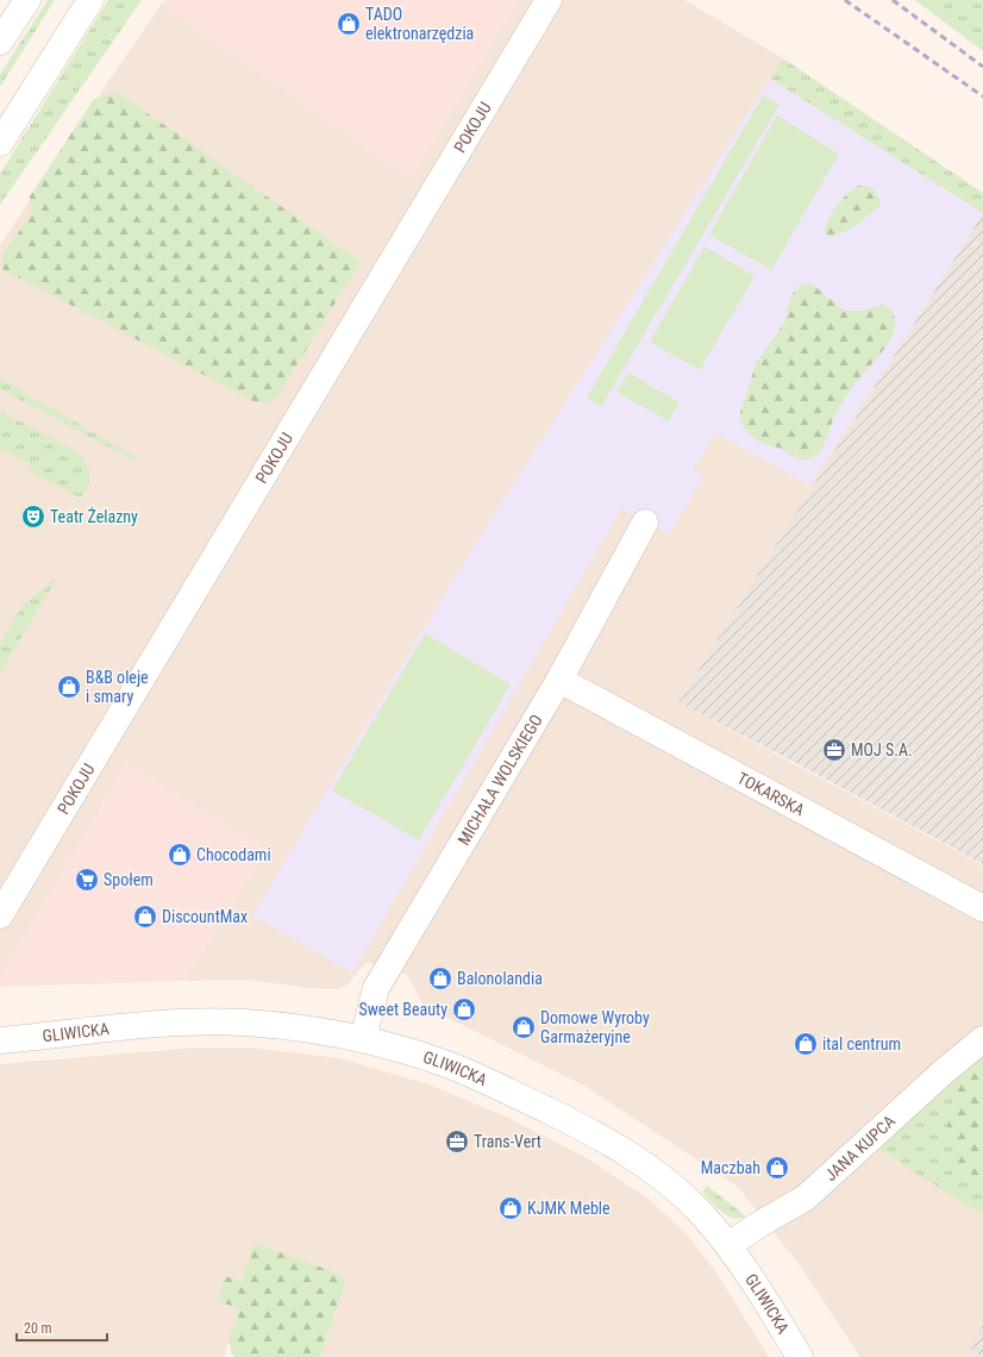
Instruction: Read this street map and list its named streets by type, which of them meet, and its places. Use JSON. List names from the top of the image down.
{
  "streets": {
    "street": [
      "POKOJU",
      "MICHAŁA WOLSKIEGO",
      "TOKARSKA",
      "GLIWICKA",
      "JANA KUPCA"
    ]
  },
  "crossings": [
    ["MICHAŁA WOLSKIEGO", "TOKARSKA"],
    ["MICHAŁA WOLSKIEGO", "GLIWICKA"],
    ["GLIWICKA", "JANA KUPCA"]
  ],
  "places": {
    "shop": [
      "TADO elektronarzędzia",
      "B&B oleje i smary",
      "Chocodami",
      "DiscountMax",
      "Balonolandia",
      "Sweet Beauty",
      "Domowe Wyroby Garmażeryjne",
      "ital centrum",
      "Maczbah",
      "KJMK Meble"
    ],
    "theatre": ["Teatr Żelazny"],
    "office": ["MOJ S.A.", "Trans-Vert"],
    "supermarket": ["Społem"]
  },
  "scale_bar": "20 m"
}
